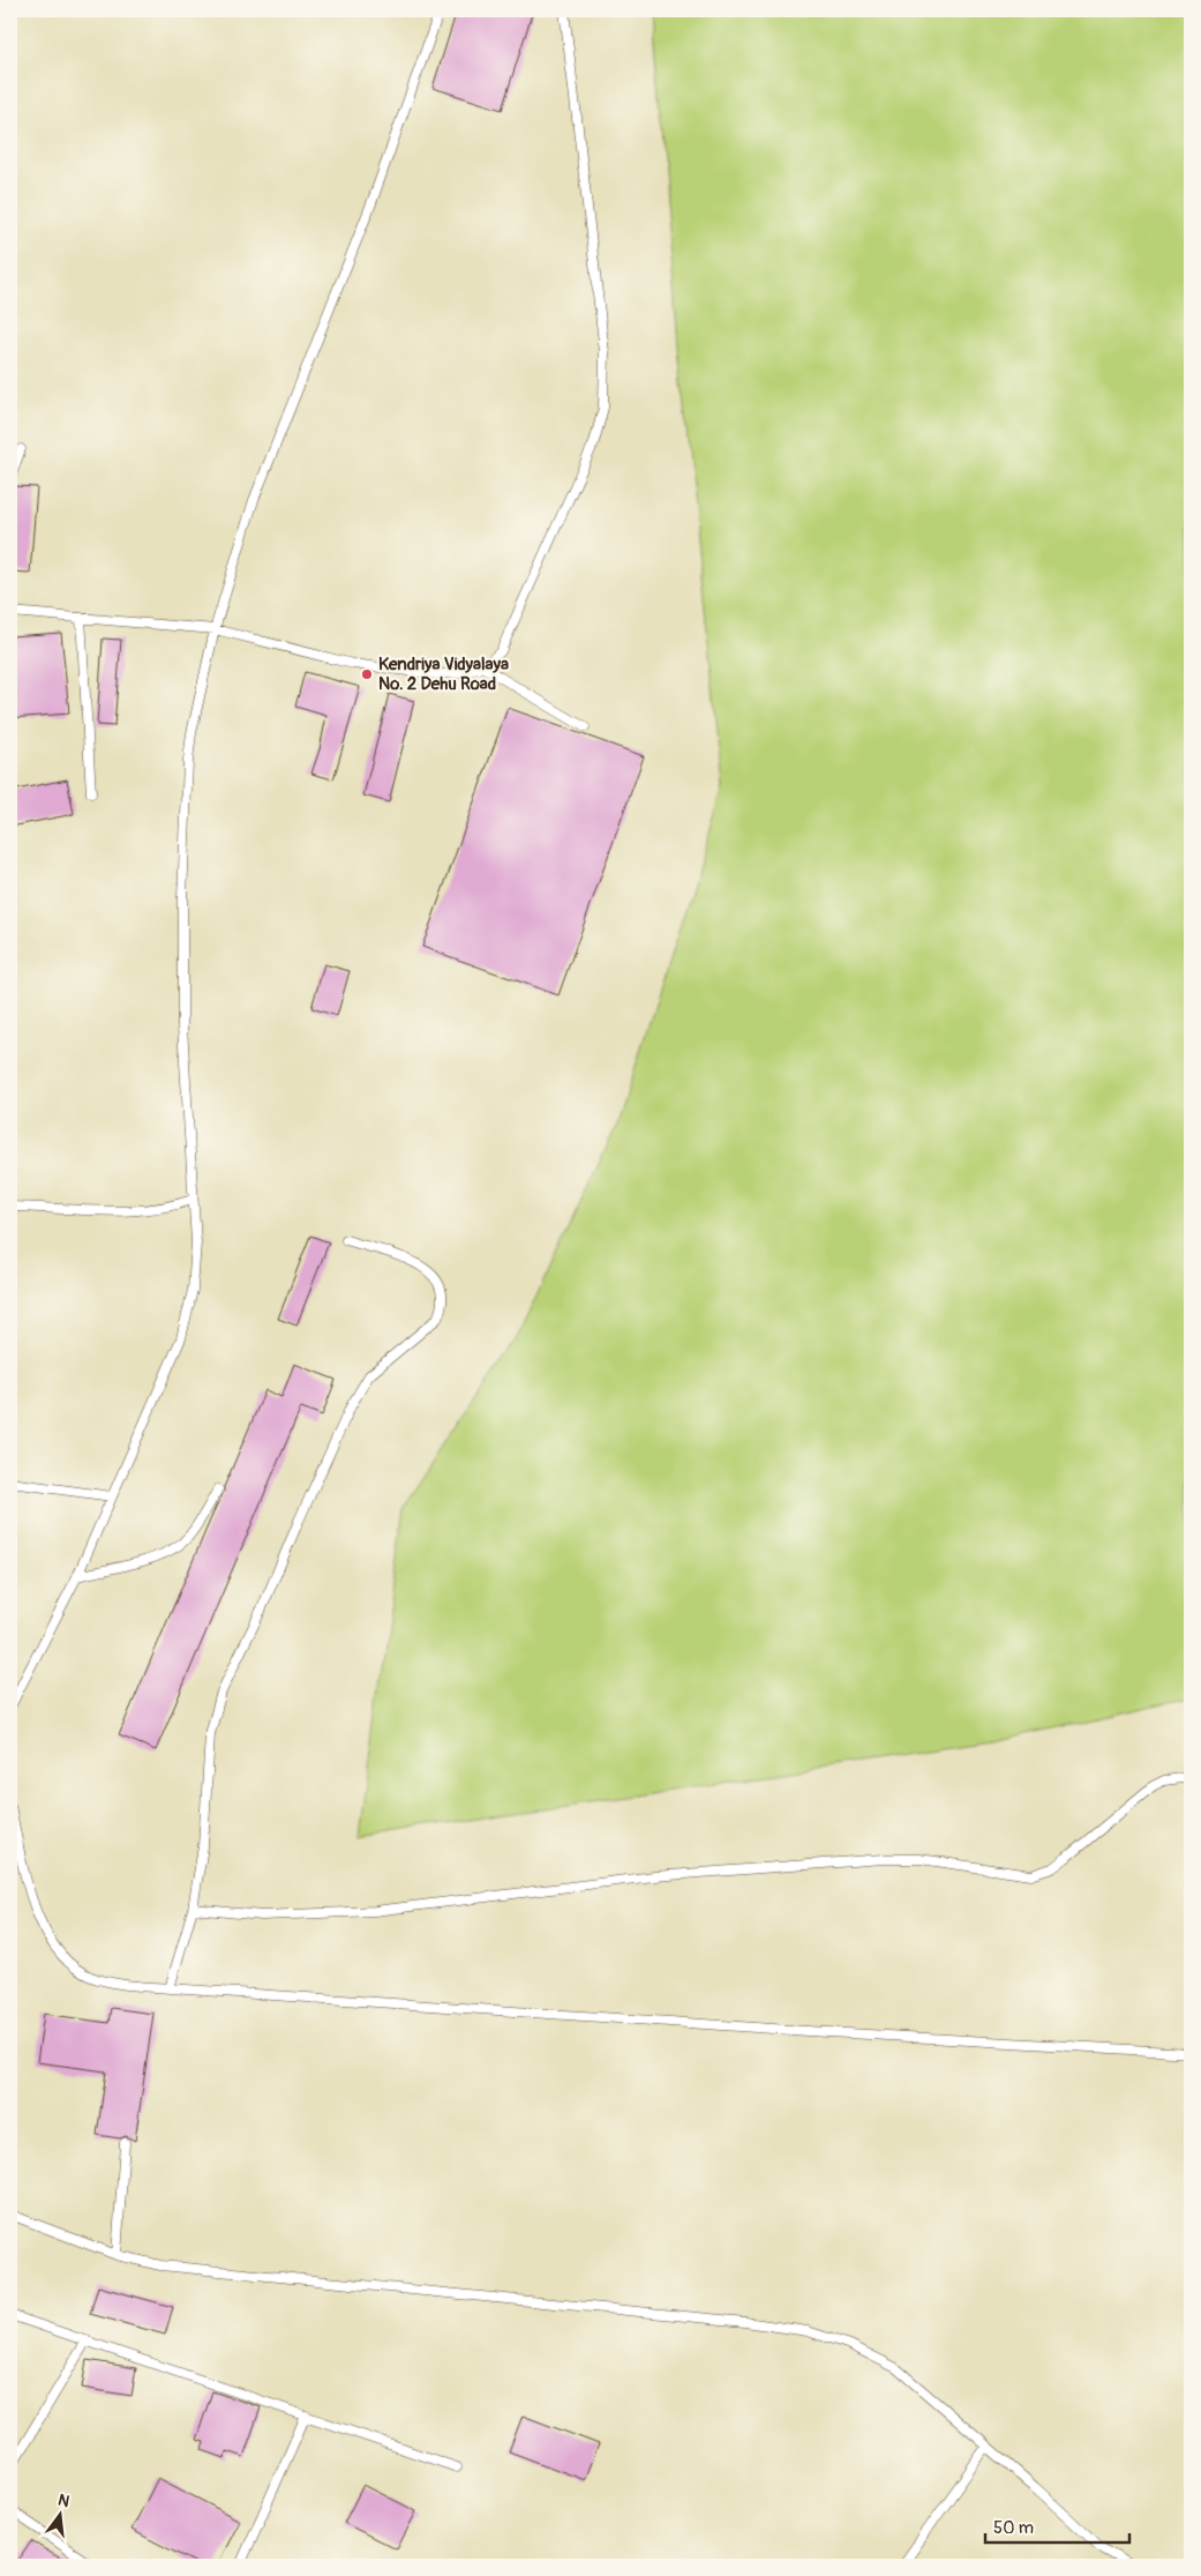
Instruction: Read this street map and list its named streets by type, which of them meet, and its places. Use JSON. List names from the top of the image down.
{
  "places": ["Kendriya Vidyalaya No. 2 Dehu Road"],
  "scale_bar": "50 m",
  "north": "top"
}
